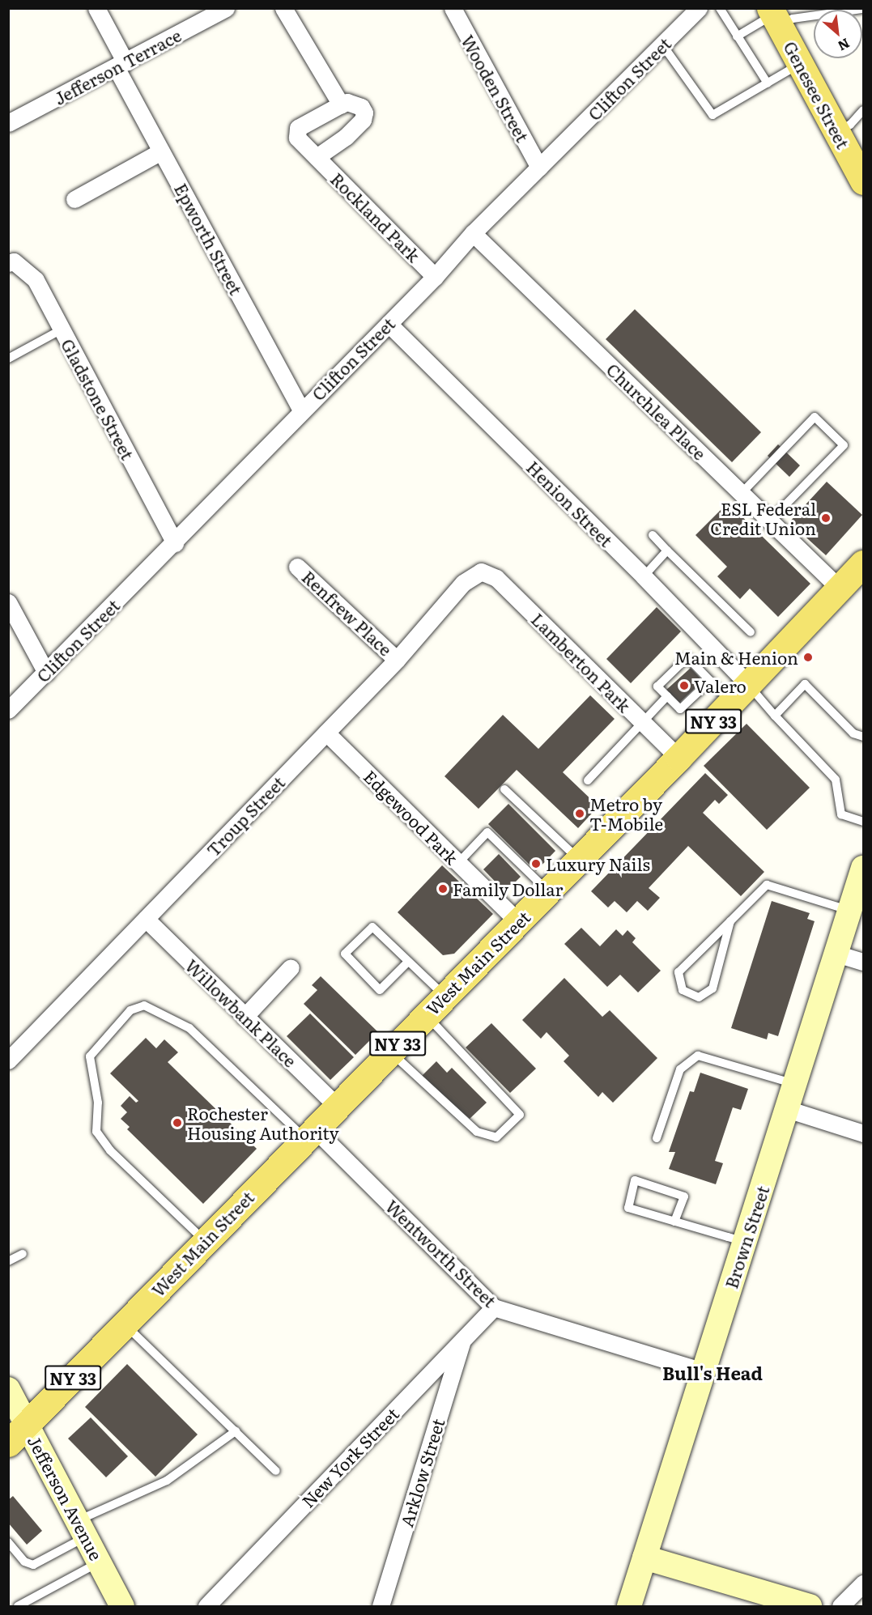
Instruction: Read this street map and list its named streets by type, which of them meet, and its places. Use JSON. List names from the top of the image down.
{
  "streets": {
    "main road": [
      "Genesee Street",
      "NY 33",
      "West Main Street",
      "Brown Street",
      "Jefferson Avenue"
    ],
    "street": [
      "Jefferson Terrace",
      "Clifton Street",
      "Wooden Street",
      "Rockland Park",
      "Epworth Street",
      "Gladstone Street",
      "Churchlea Place",
      "Henion Street",
      "Renfrew Place",
      "Lamberton Park",
      "Troup Street",
      "Edgewood Park",
      "Willowbank Place",
      "Wentworth Street",
      "New York Street",
      "Arklow Street"
    ]
  },
  "crossings": [
    ["Jefferson Terrace", "Epworth Street"],
    ["Clifton Street", "Wooden Street"],
    ["Clifton Street", "Rockland Park"],
    ["Clifton Street", "Epworth Street"],
    ["Clifton Street", "Gladstone Street"],
    ["Clifton Street", "Churchlea Place"],
    ["Clifton Street", "Henion Street"],
    ["Churchlea Place", "West Main Street"],
    ["Henion Street", "West Main Street"],
    ["Renfrew Place", "Troup Street"],
    ["Lamberton Park", "Troup Street"],
    ["Lamberton Park", "West Main Street"],
    ["Troup Street", "Edgewood Park"],
    ["Troup Street", "Willowbank Place"],
    ["Edgewood Park", "West Main Street"],
    ["West Main Street", "Willowbank Place"],
    ["West Main Street", "Wentworth Street"],
    ["West Main Street", "Jefferson Avenue"],
    ["Brown Street", "Wentworth Street"],
    ["Wentworth Street", "New York Street"],
    ["New York Street", "Arklow Street"]
  ],
  "districts": ["Bull's Head"],
  "places": [
    "ESL Federal Credit Union",
    "Main & Henion",
    "Valero",
    "Metro by T-Mobile",
    "Luxury Nails",
    "Family Dollar",
    "Rochester Housing Authority"
  ],
  "north": "bottom right"
}
